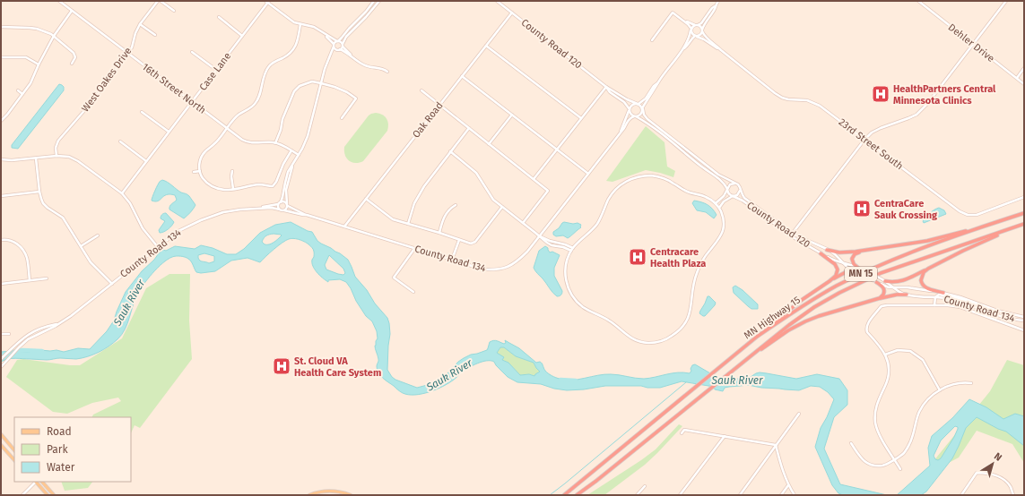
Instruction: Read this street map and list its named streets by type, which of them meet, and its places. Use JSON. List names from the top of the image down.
{
  "streets": {
    "highway": ["MN 15", "MN Highway 15"],
    "street": [
      "Dehler Drive",
      "County Road 120",
      "Case Lane",
      "West Oakes Drive",
      "16th Street North",
      "Oak Road",
      "23rd Street South",
      "County Road 134"
    ]
  },
  "crossings": [
    ["County Road 120", "Oak Road"],
    ["County Road 120", "County Road 134"],
    ["Case Lane", "16th Street North"],
    ["West Oakes Drive", "16th Street North"],
    ["Oak Road", "County Road 134"]
  ],
  "water": ["Sauk River"],
  "places": {
    "hospital": [
      "HealthPartners Central Minnesota Clinics",
      "CentraCare Sauk Crossing",
      "Centracare Health Plaza",
      "St. Cloud VA Health Care System"
    ]
  },
  "legend": ["Road", "Park", "Water"],
  "north": "top right"
}
